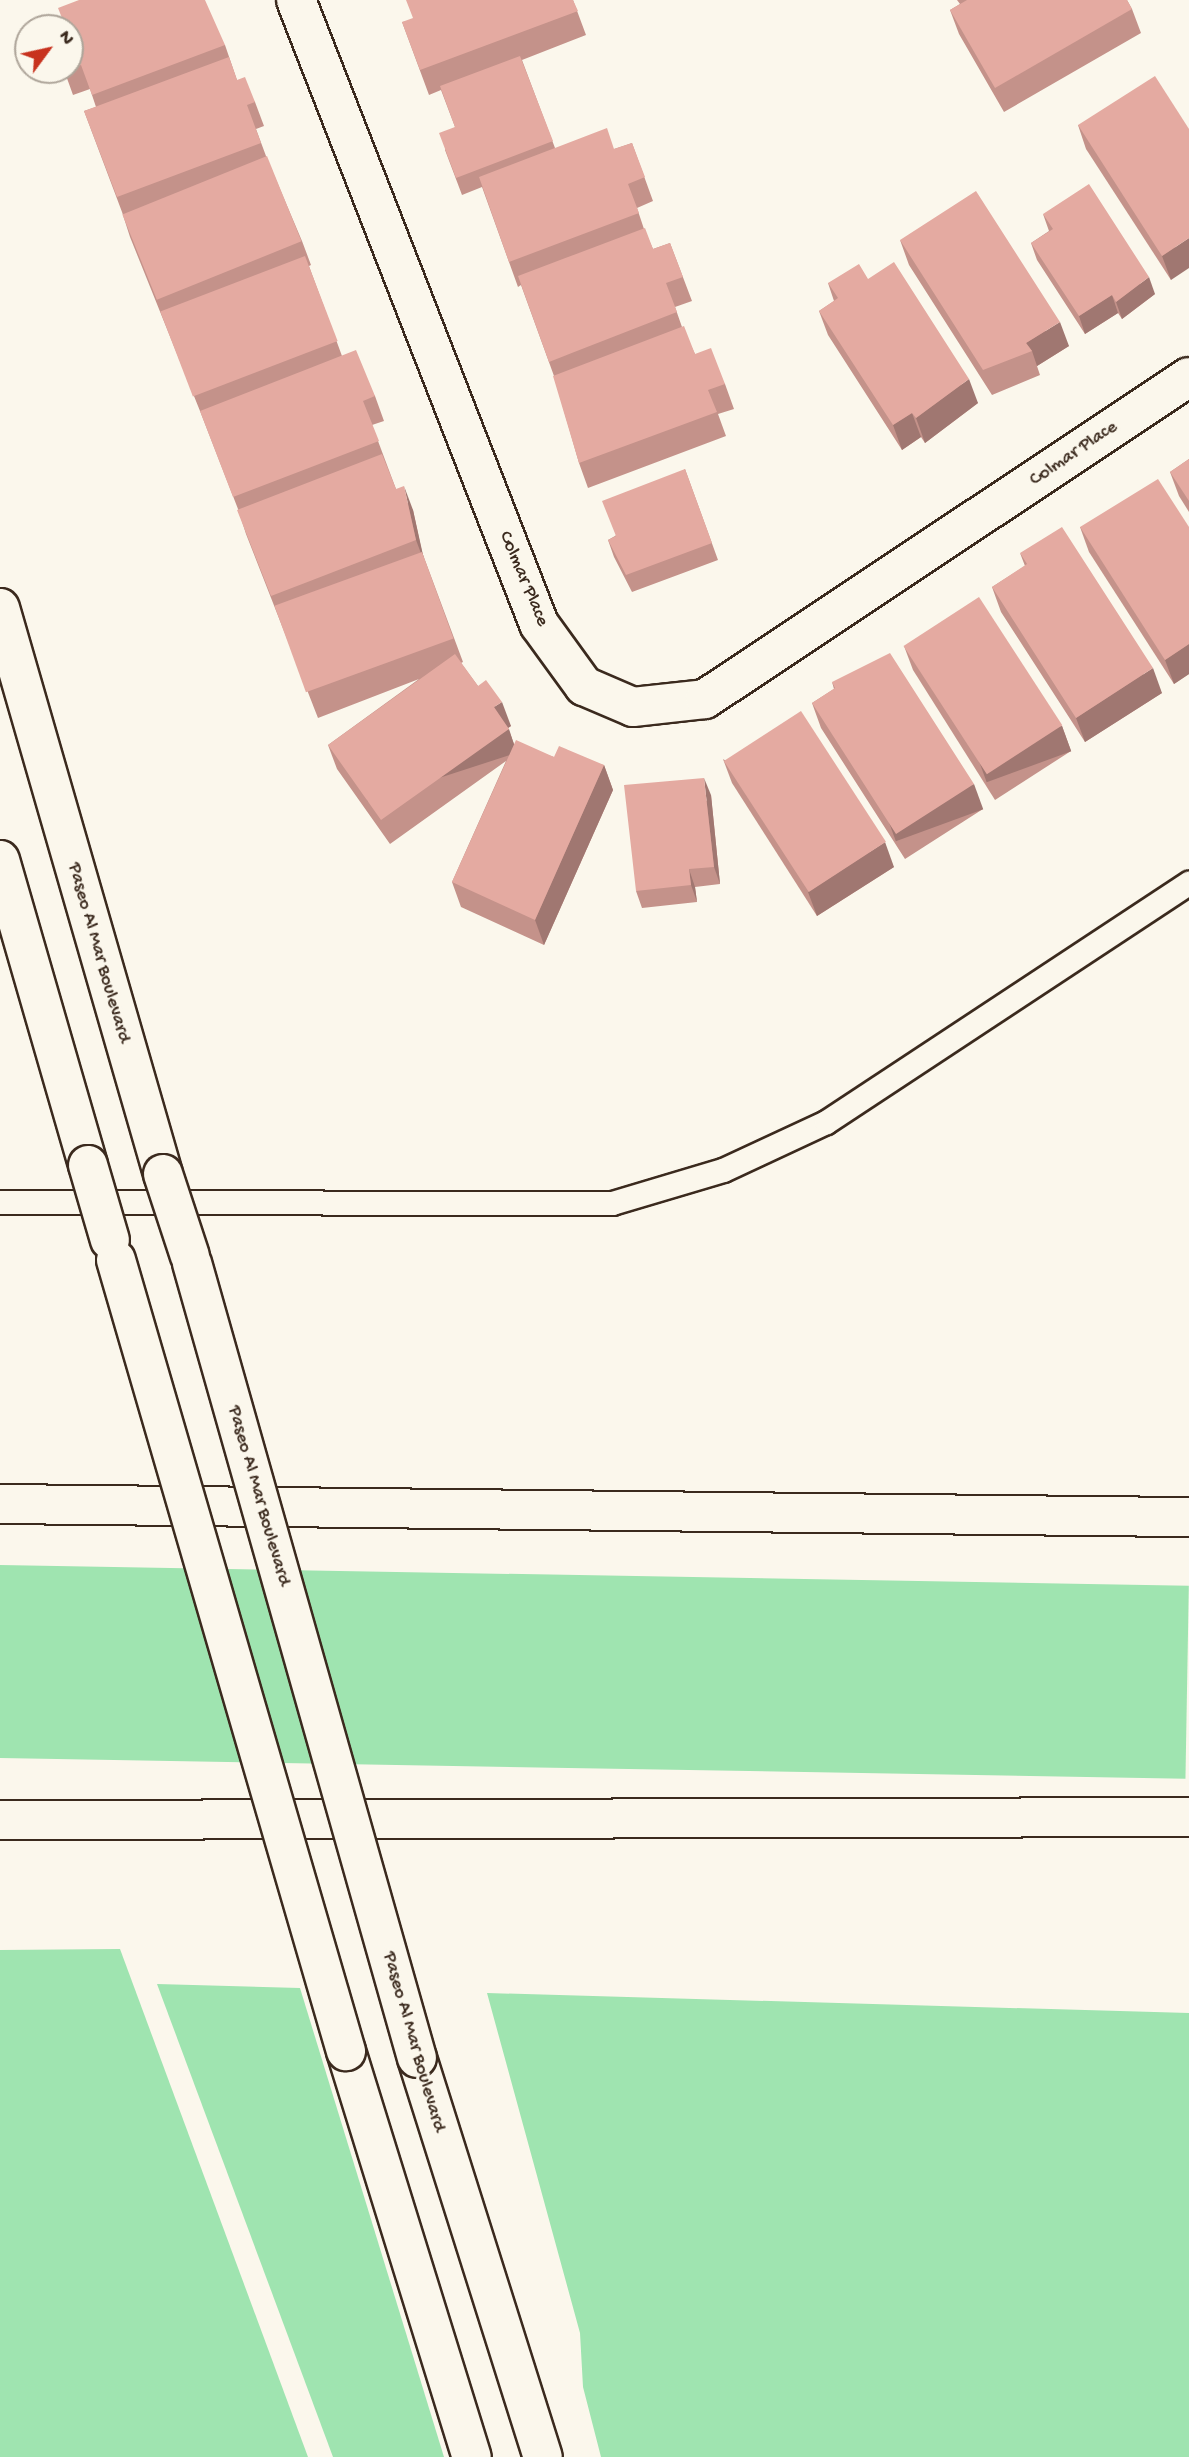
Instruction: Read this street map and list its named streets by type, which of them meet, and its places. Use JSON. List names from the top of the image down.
{
  "streets": {
    "main road": ["Colmar Place", "Paseo Al Mar Boulevard"]
  },
  "north": "top right"
}
